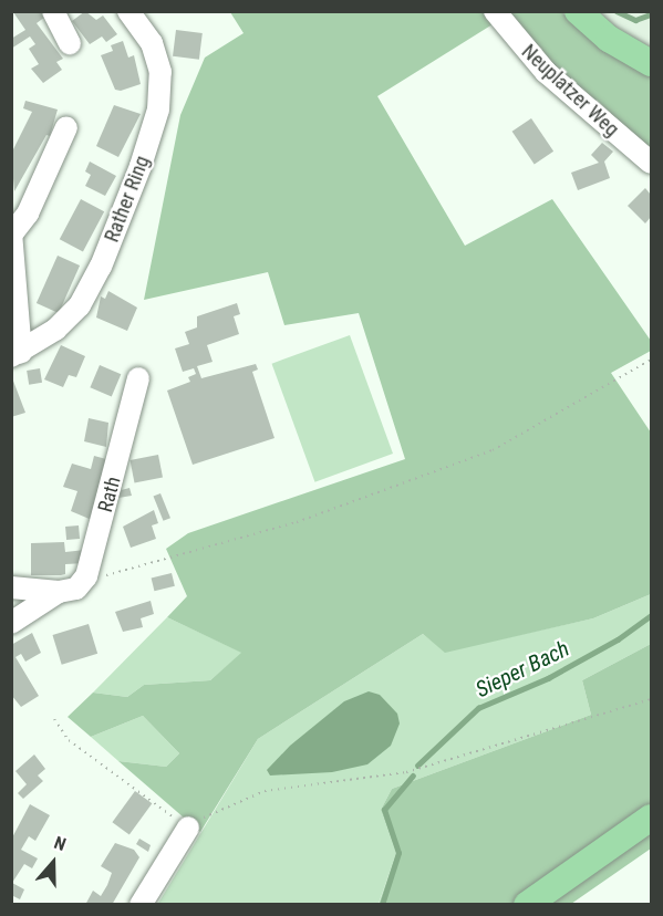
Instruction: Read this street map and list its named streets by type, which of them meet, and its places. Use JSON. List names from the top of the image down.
{
  "streets": {
    "street": ["Neuplatzer Weg", "Rather Ring", "Rath"]
  },
  "water": ["Sieper Bach"],
  "north": "top"
}
